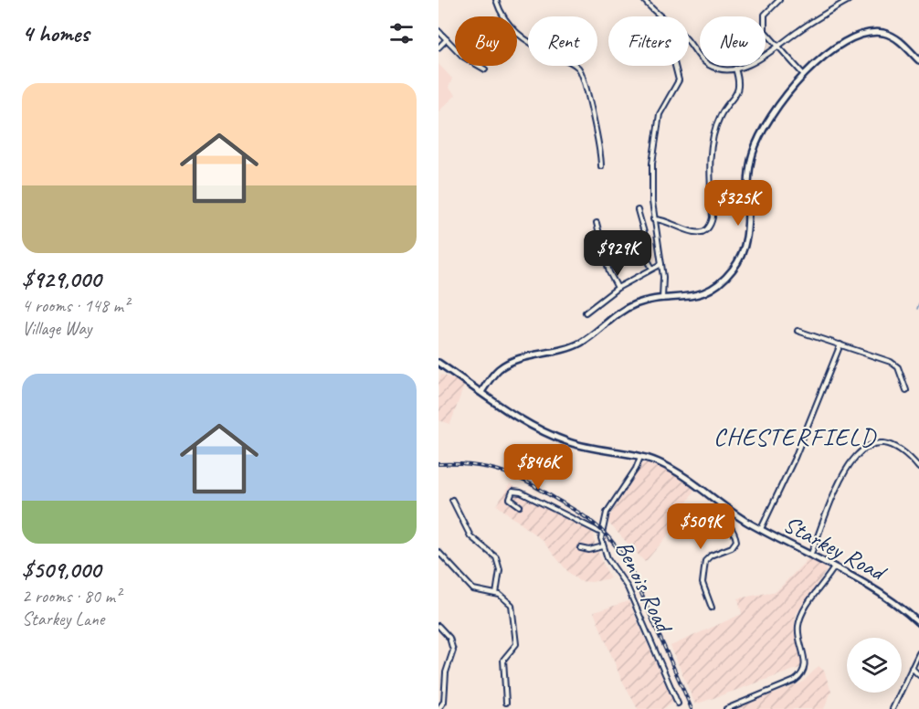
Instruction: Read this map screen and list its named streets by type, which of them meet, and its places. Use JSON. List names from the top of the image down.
{
  "streets": {
    "street": ["Starkey Road", "Benois Road"]
  },
  "crossings": [
    ["Starkey Road", "Benois Road"]
  ],
  "districts": ["CHESTERFIELD"],
  "page": {
    "heading": "4 homes",
    "chip": [
      "Buy",
      "Rent",
      "Filters",
      "New"
    ],
    "list": [
      {
        "name": "$929,000",
        "note": "4 rooms · 148 m² · Village Way"
      },
      {
        "name": "$509,000",
        "note": "2 rooms · 80 m² · Starkey Lane"
      }
    ],
    "price": [
      "$325K",
      "$929K",
      "$846K",
      "$509K"
    ]
  }
}
